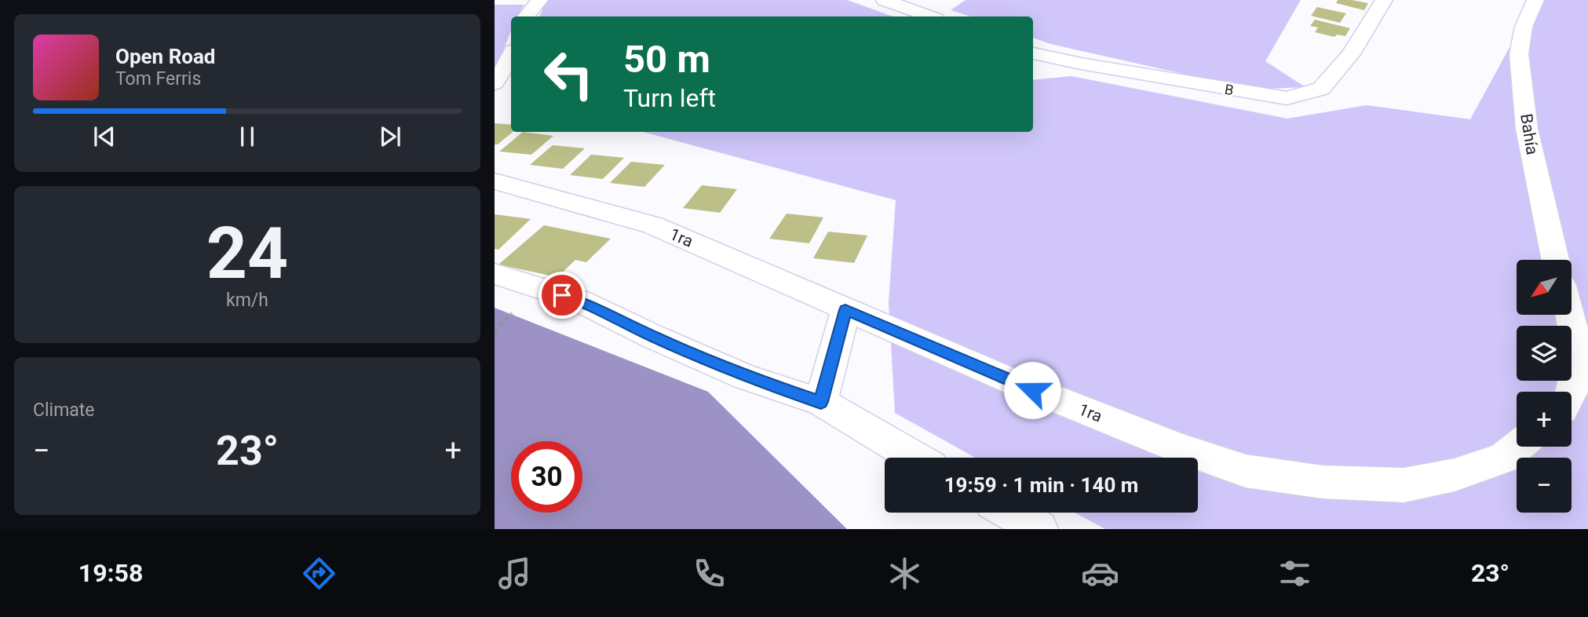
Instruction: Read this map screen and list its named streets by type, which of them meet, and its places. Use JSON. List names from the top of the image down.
{
  "streets": {
    "street": ["B", "Bahía", "1ra"]
  },
  "north": "bottom left",
  "page": {
    "turn": ["50 m", "Turn left"],
    "song": ["Open Road", "Tom Ferris"],
    "tile": [
      ["24", "km/h"],
      "Climate"
    ],
    "map_buttons": ["+", "−"],
    "heat": ["−", "23°", "+"],
    "limit": "30",
    "trip": "19:59 · 1 min · 140 m",
    "tabs": ["19:58", "23°"]
  }
}
